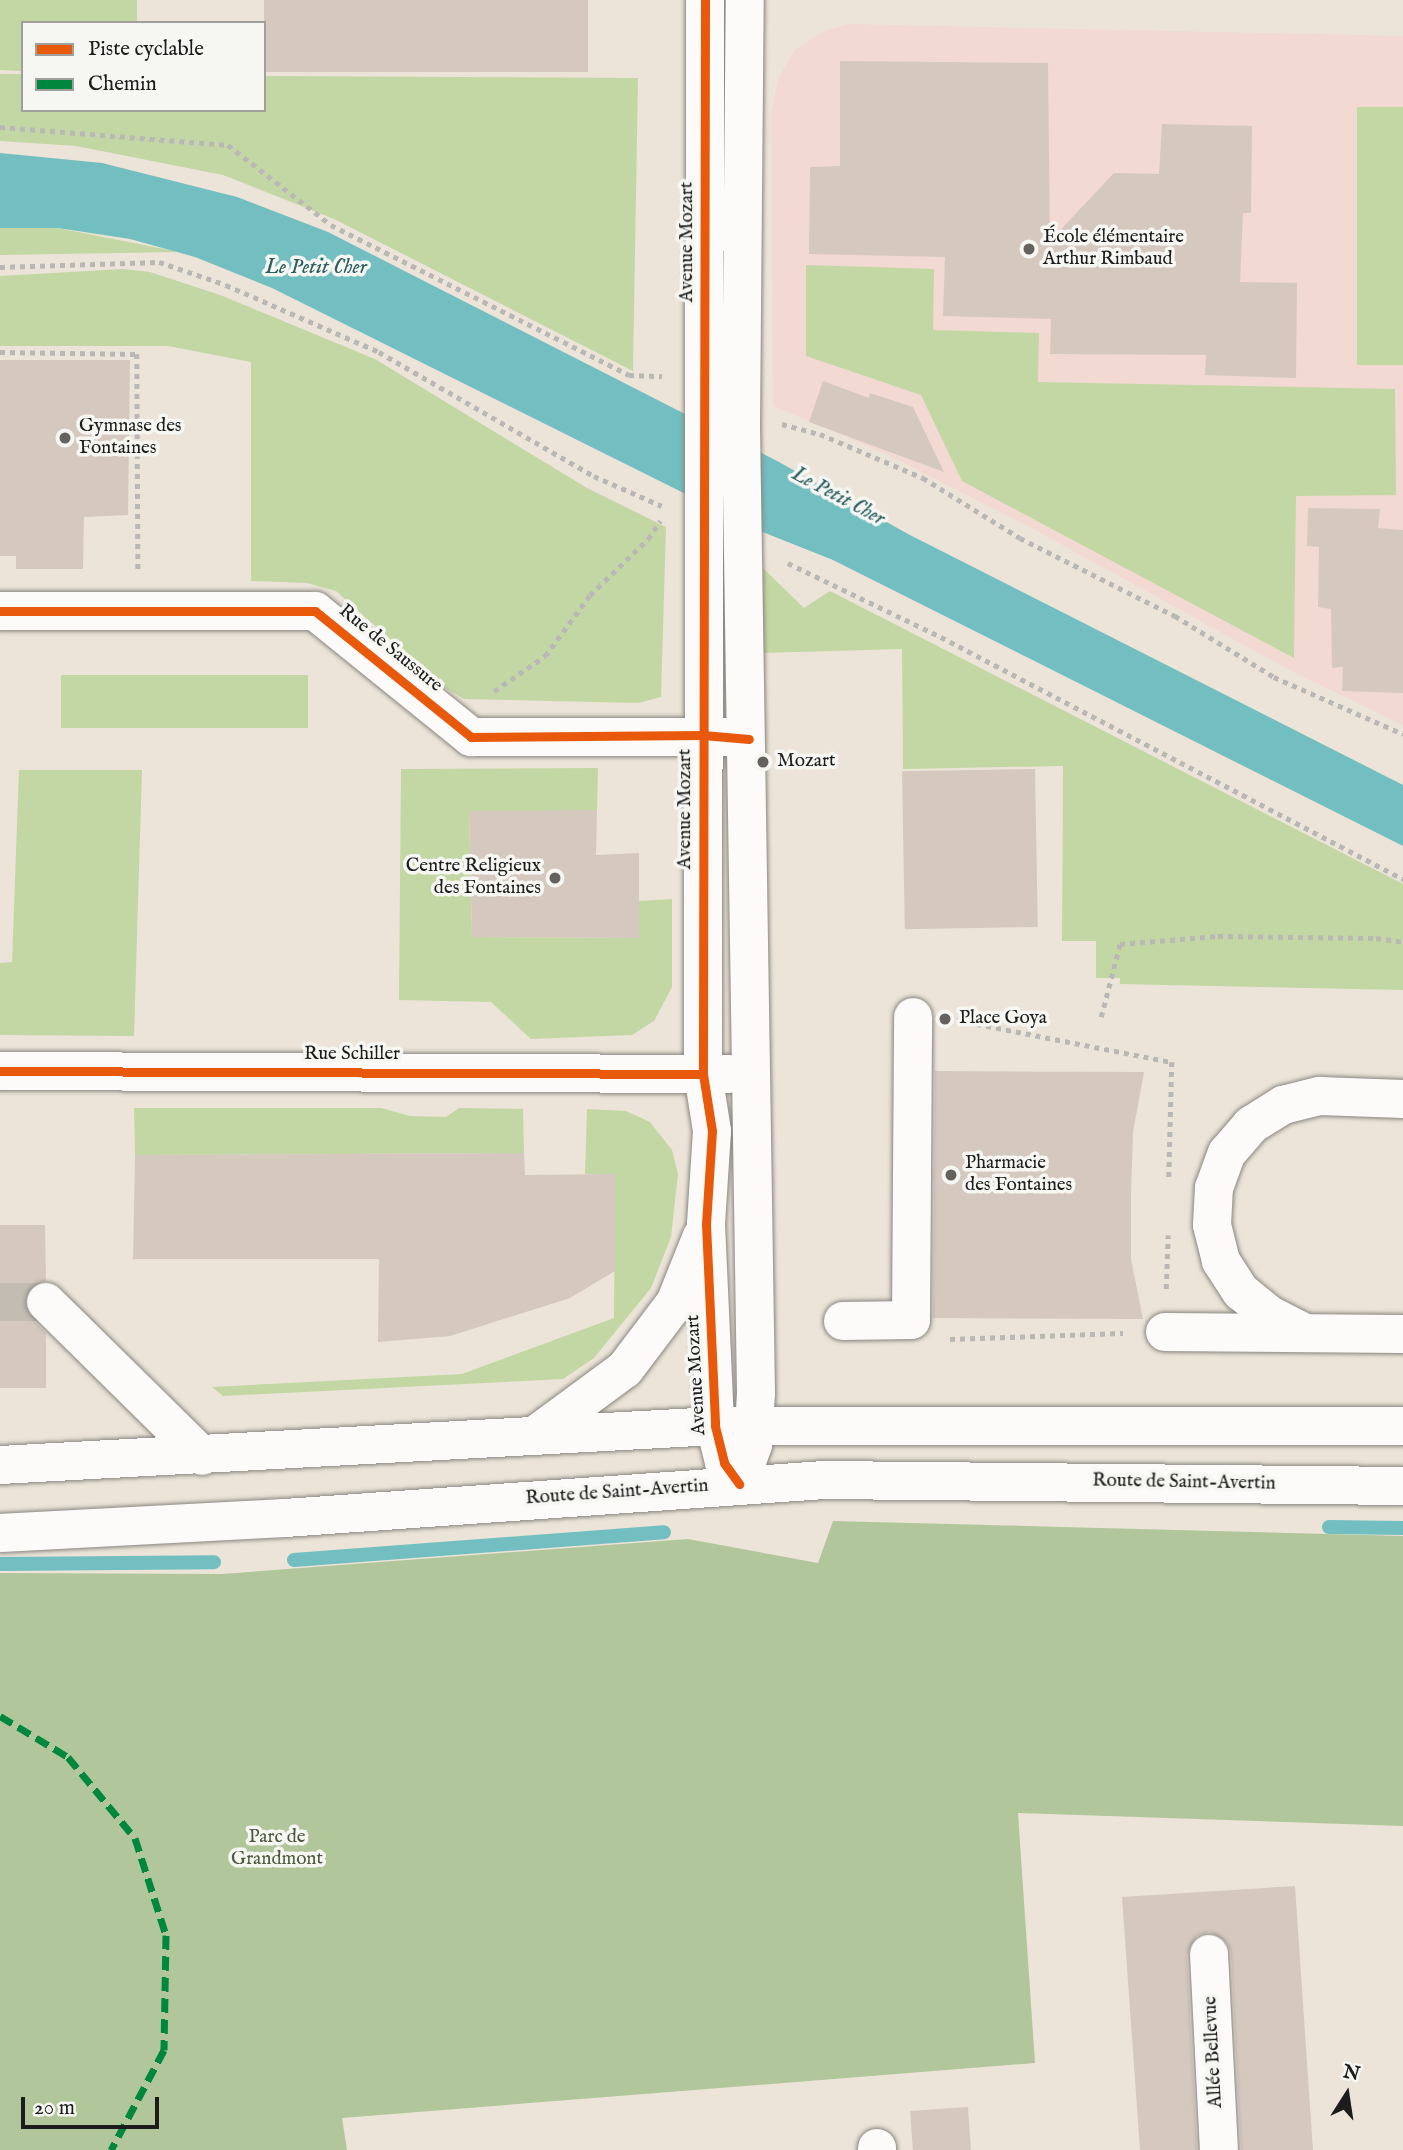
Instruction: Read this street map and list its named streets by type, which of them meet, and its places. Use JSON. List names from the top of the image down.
{
  "streets": {
    "street": [
      "Avenue Mozart",
      "Rue de Saussure",
      "Rue Schiller",
      "Route de Saint-Avertin",
      "Allée Bellevue"
    ]
  },
  "crossings": [
    ["Avenue Mozart", "Rue de Saussure"],
    ["Avenue Mozart", "Rue Schiller"],
    ["Avenue Mozart", "Route de Saint-Avertin"]
  ],
  "water": ["Le Petit Cher"],
  "parks": ["Parc de Grandmont"],
  "places": [
    "École élémentaire Arthur Rimbaud",
    "Gymnase des Fontaines",
    "Mozart",
    "Centre Religieux des Fontaines",
    "Place Goya",
    "Pharmacie des Fontaines"
  ],
  "legend": ["Piste cyclable", "Chemin"],
  "scale_bar": "20 m",
  "north": "top"
}
